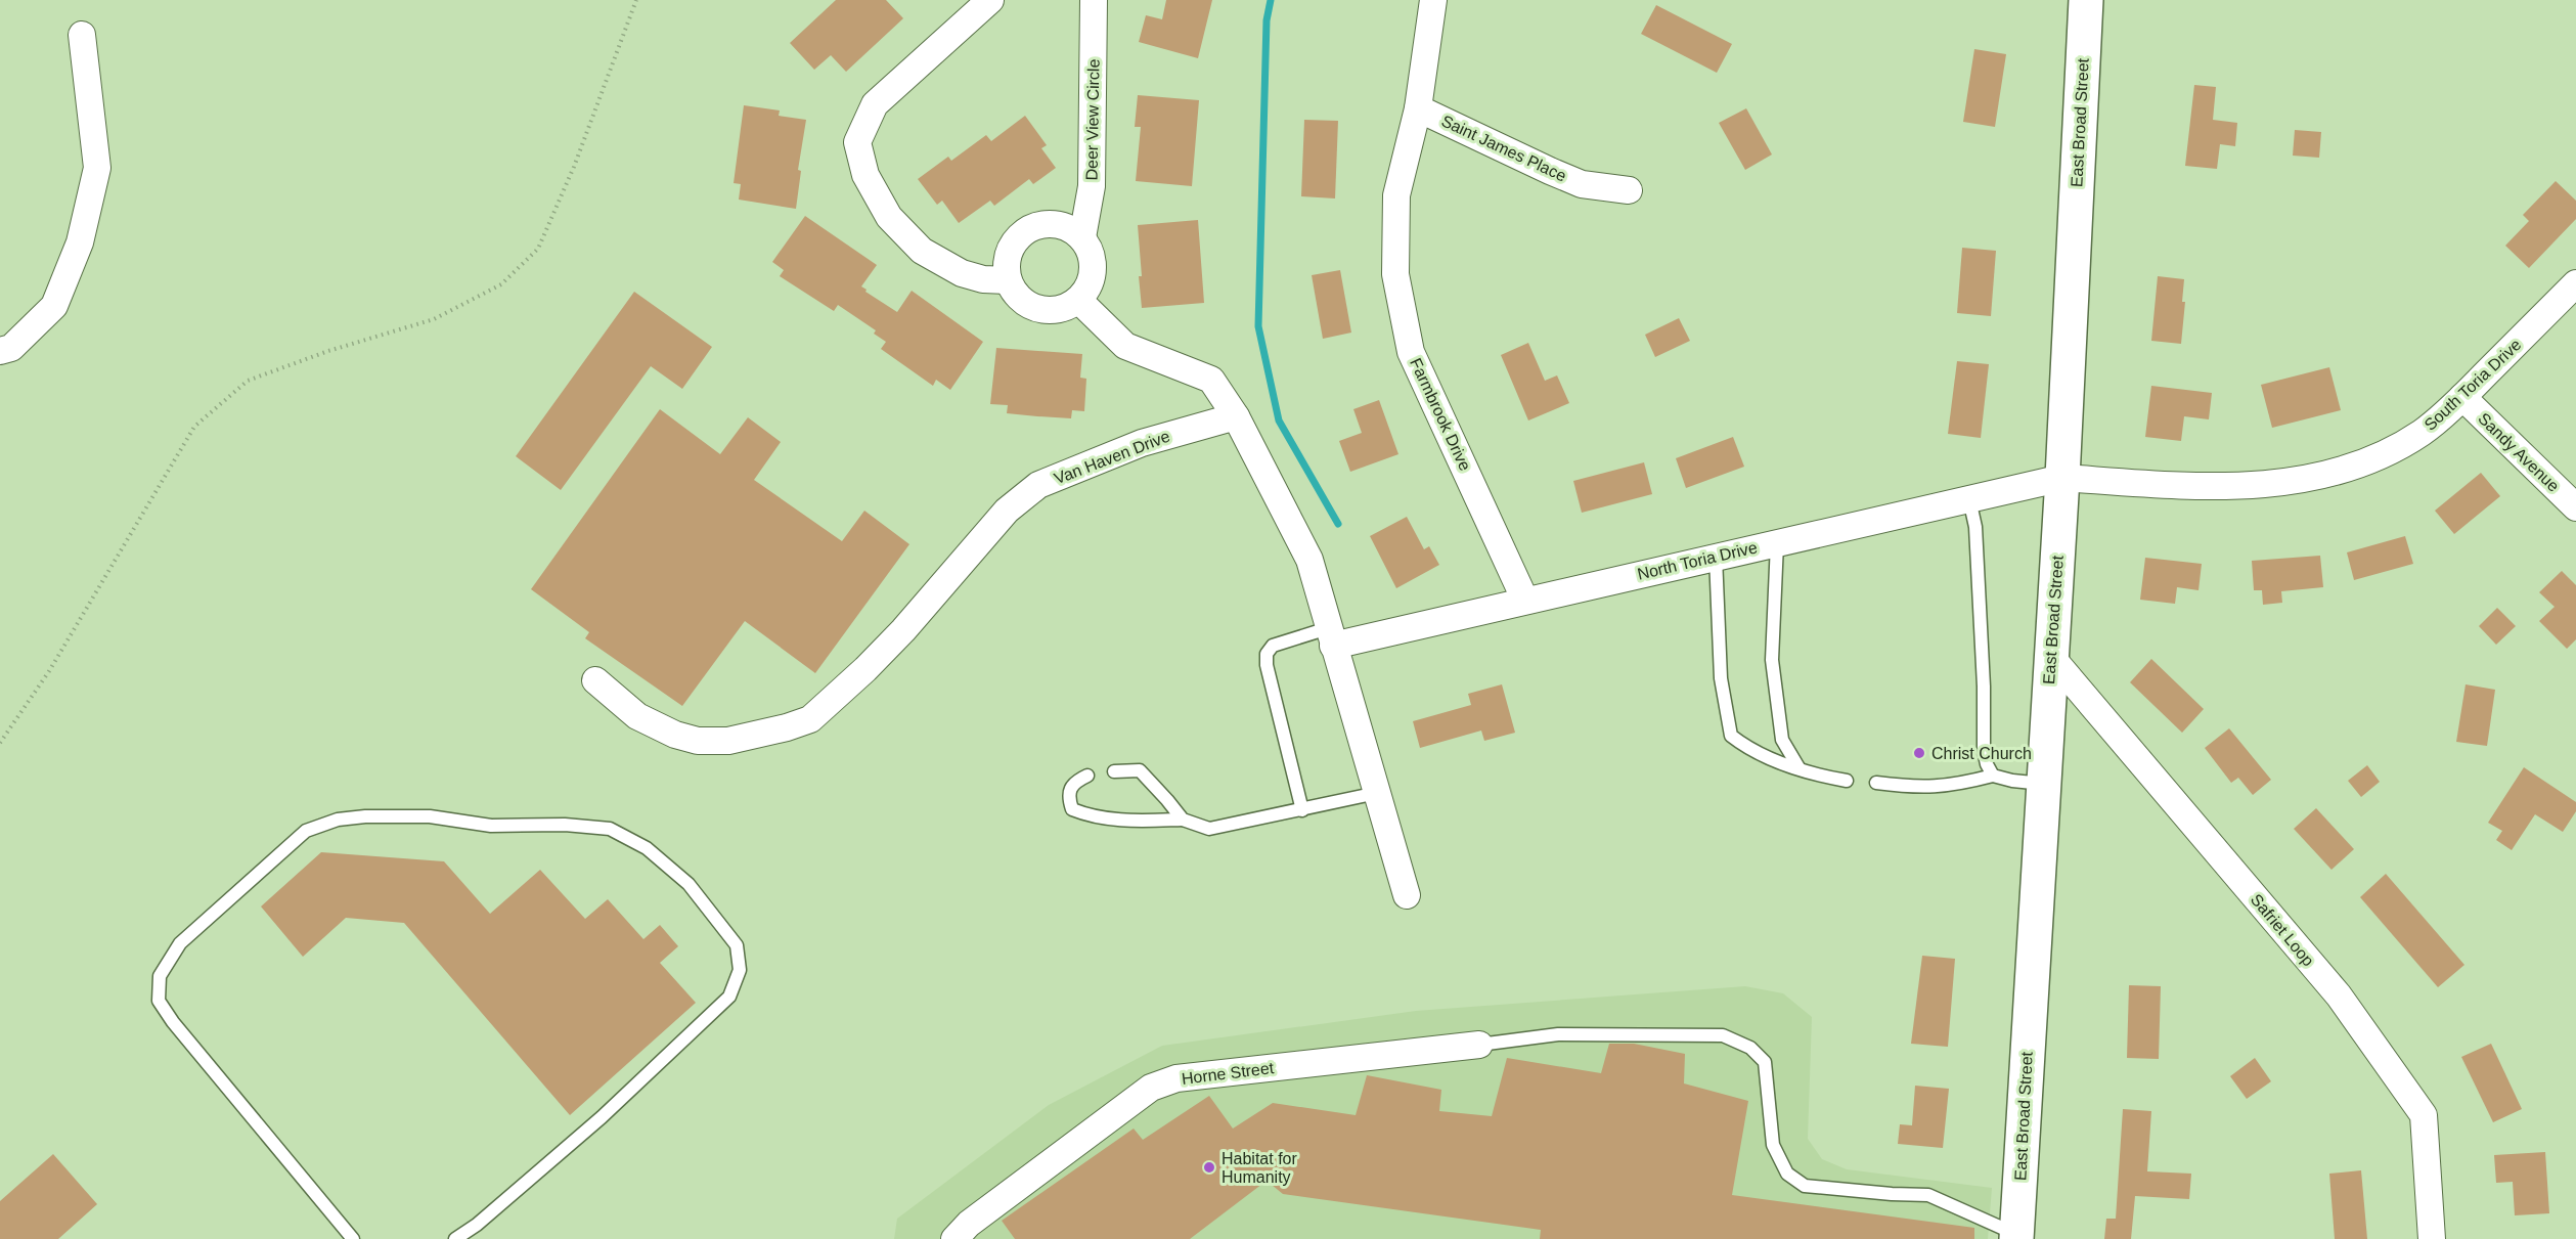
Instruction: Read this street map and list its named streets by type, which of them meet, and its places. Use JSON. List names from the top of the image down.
{
  "streets": {
    "main road": ["East Broad Street"],
    "street": [
      "Deer View Circle",
      "Saint James Place",
      "South Toria Drive",
      "Farmbrook Drive",
      "Sandy Avenue",
      "Van Haven Drive",
      "North Toria Drive",
      "Safriet Loop",
      "Horne Street"
    ]
  },
  "crossings": [
    ["East Broad Street", "South Toria Drive"],
    ["East Broad Street", "North Toria Drive"],
    ["East Broad Street", "Safriet Loop"],
    ["Saint James Place", "Farmbrook Drive"],
    ["South Toria Drive", "Sandy Avenue"],
    ["South Toria Drive", "North Toria Drive"],
    ["Farmbrook Drive", "North Toria Drive"]
  ],
  "places": ["Christ Church", "Habitat for Humanity"]
}
